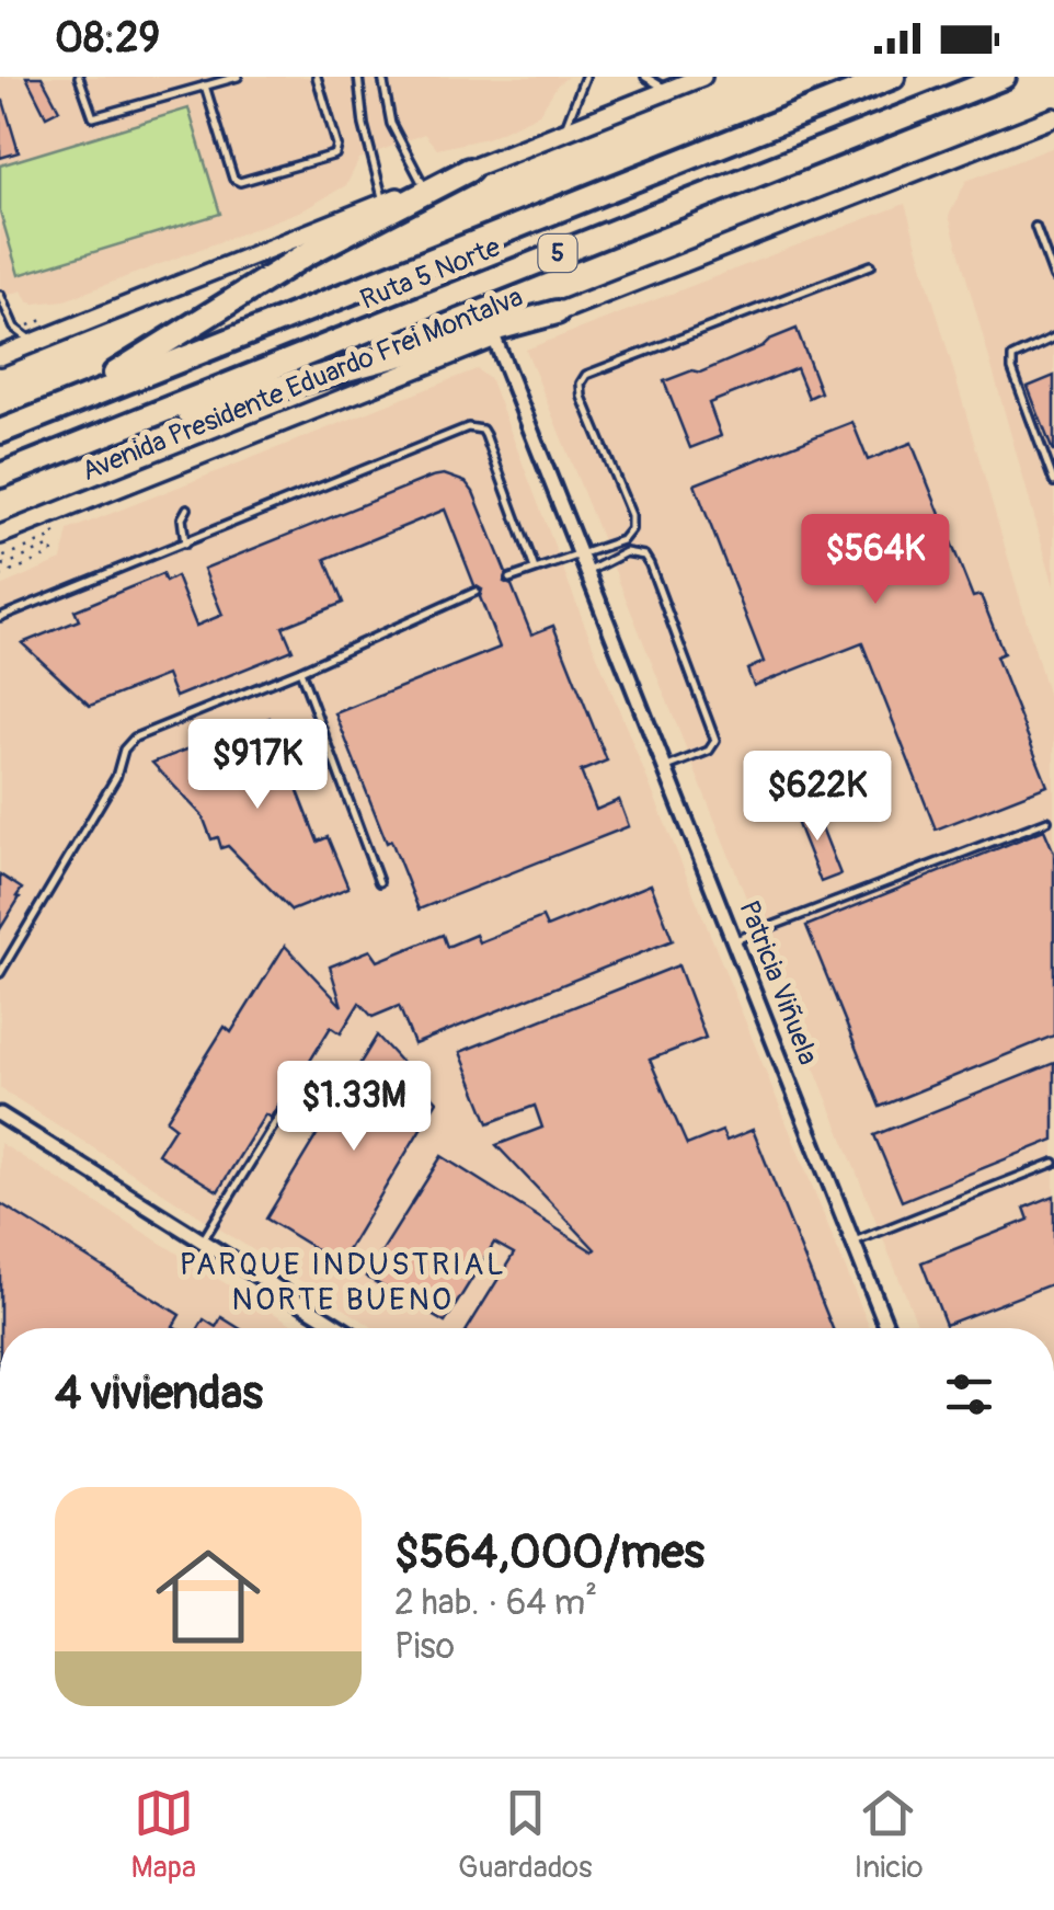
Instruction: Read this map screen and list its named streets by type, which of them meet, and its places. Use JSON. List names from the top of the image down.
{
  "streets": {
    "highway": ["5", "Ruta 5 Norte"],
    "main road": ["Avenida Presidente Eduardo Frei Montalva"],
    "street": ["Patricia Viñuela"]
  },
  "crossings": [
    ["Avenida Presidente Eduardo Frei Montalva", "Patricia Viñuela"]
  ],
  "districts": ["PARQUE INDUSTRIAL NORTE BUENO"],
  "page": {
    "status": "08:29",
    "price": [
      "$564K",
      "$917K",
      "$622K",
      "$1.33M"
    ],
    "heading": "4 viviendas",
    "list": [
      {
        "name": "$564,000/mes",
        "note": "2 hab. · 64 m² · Piso"
      }
    ],
    "tabs": ["Mapa", "Guardados", "Inicio"]
  }
}
